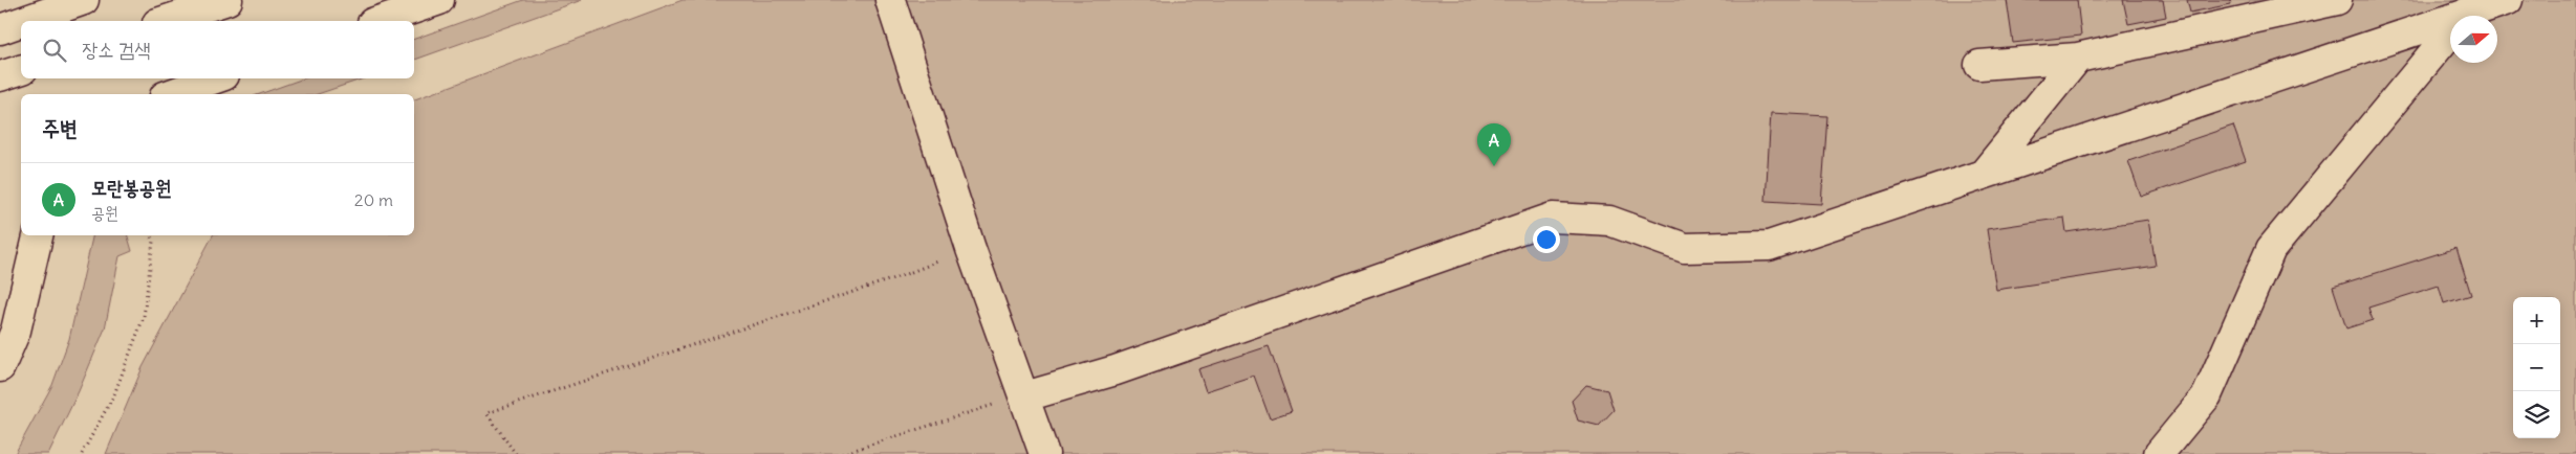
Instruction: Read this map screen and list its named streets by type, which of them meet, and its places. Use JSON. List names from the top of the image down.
{
  "north": "right",
  "page": {
    "search": "장소 검색",
    "heading": "주변",
    "pins": "A",
    "list": [
      {
        "mark": "A",
        "name": "모란봉공원",
        "note": "공원",
        "value": "20 m"
      }
    ],
    "map_buttons": ["+", "−"]
  }
}
